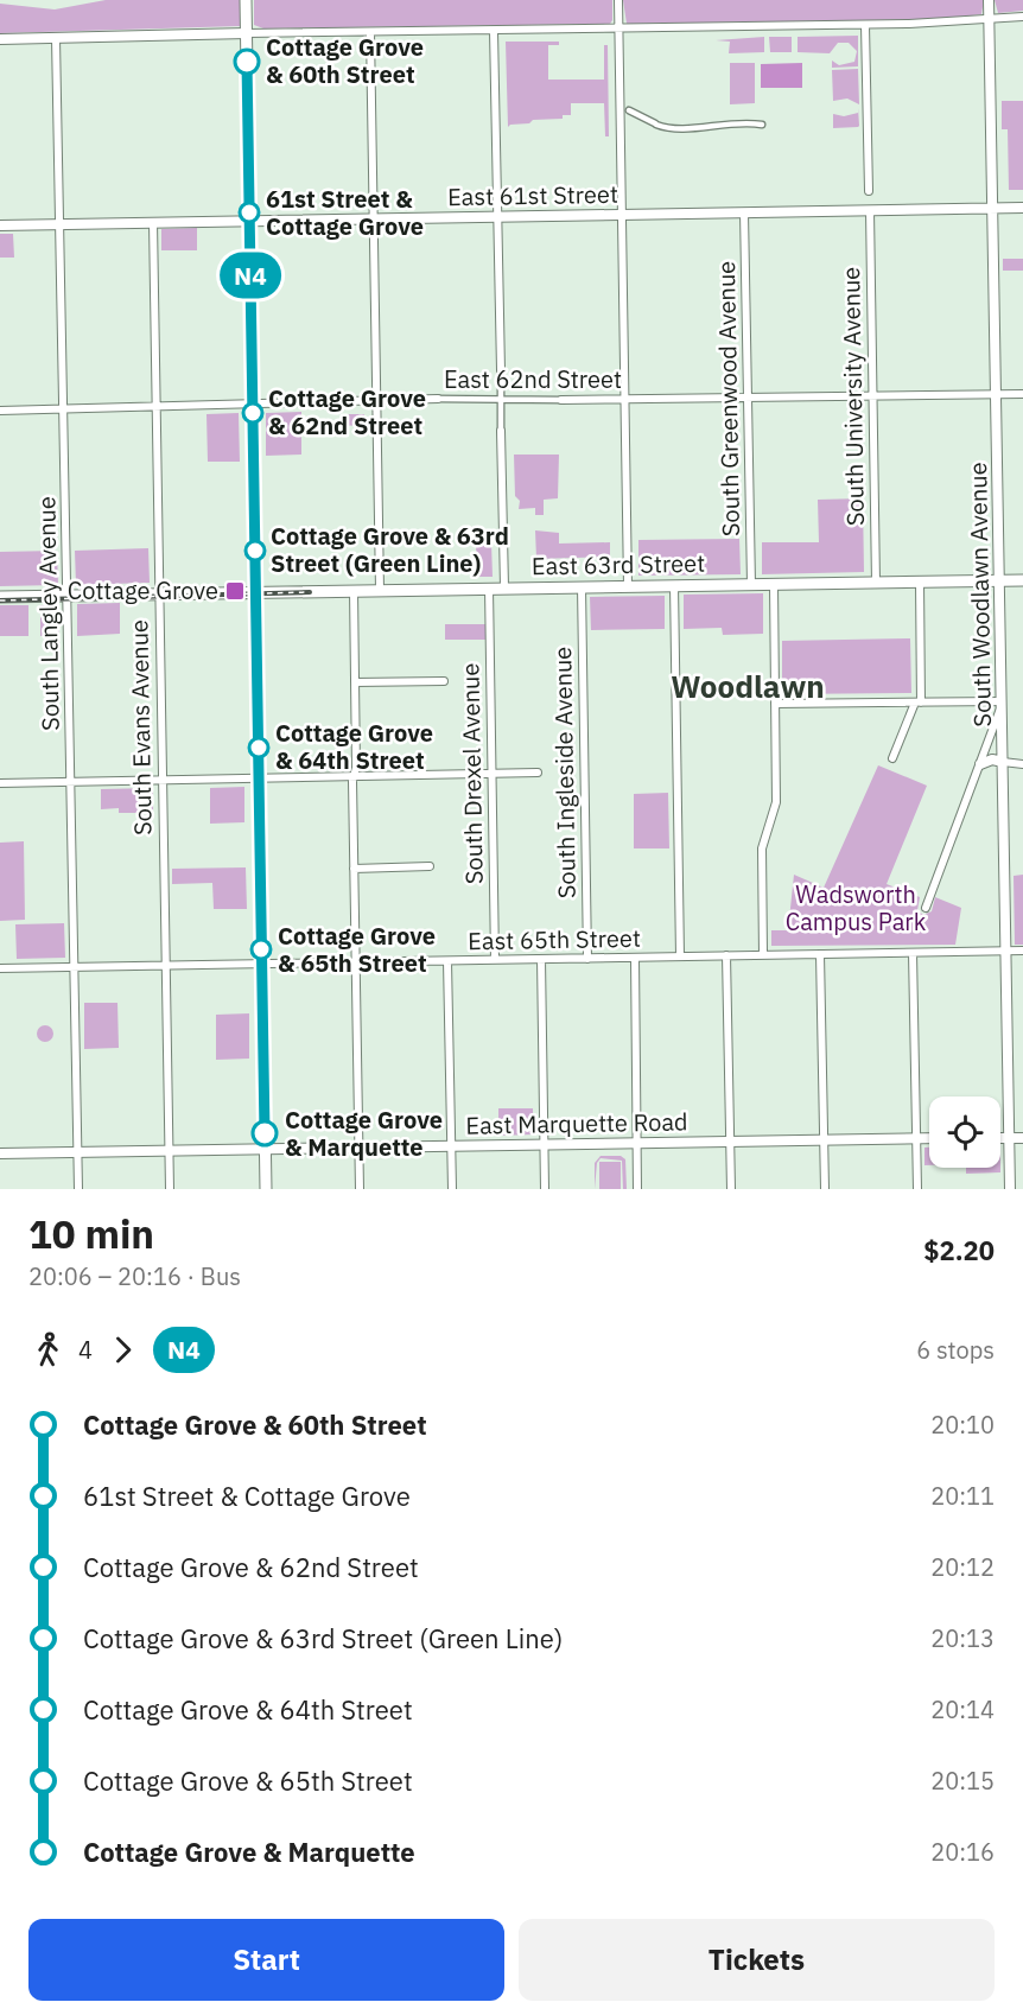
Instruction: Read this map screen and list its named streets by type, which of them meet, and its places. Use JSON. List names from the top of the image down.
{
  "streets": {
    "main road": ["East 63rd Street"],
    "street": [
      "East 61st Street",
      "East 62nd Street",
      "South University Avenue",
      "South Greenwood Avenue",
      "South Woodlawn Avenue",
      "South Langley Avenue",
      "South Evans Avenue",
      "South Ingleside Avenue",
      "South Drexel Avenue",
      "East 65th Street",
      "East Marquette Road"
    ]
  },
  "crossings": [
    ["East 61st Street", "South University Avenue"],
    ["East 61st Street", "South Greenwood Avenue"],
    ["East 61st Street", "South Woodlawn Avenue"],
    ["East 61st Street", "South Langley Avenue"],
    ["East 61st Street", "South Evans Avenue"],
    ["East 62nd Street", "South University Avenue"],
    ["East 62nd Street", "South Greenwood Avenue"],
    ["East 62nd Street", "South Woodlawn Avenue"],
    ["East 62nd Street", "South Langley Avenue"],
    ["East 62nd Street", "South Evans Avenue"],
    ["South University Avenue", "East 63rd Street"],
    ["South Greenwood Avenue", "East 63rd Street"],
    ["East 63rd Street", "South Woodlawn Avenue"],
    ["East 63rd Street", "South Langley Avenue"],
    ["East 63rd Street", "South Evans Avenue"],
    ["East 63rd Street", "South Ingleside Avenue"],
    ["East 63rd Street", "South Drexel Avenue"],
    ["South Woodlawn Avenue", "East 65th Street"],
    ["South Langley Avenue", "East 65th Street"],
    ["South Langley Avenue", "East Marquette Road"],
    ["South Evans Avenue", "East 65th Street"],
    ["South Evans Avenue", "East Marquette Road"],
    ["South Ingleside Avenue", "East 65th Street"],
    ["South Drexel Avenue", "East 65th Street"]
  ],
  "districts": ["Woodlawn"],
  "parks": ["Wadsworth Campus Park"],
  "places": {
    "other": [
      "Cottage Grove & 60th Street",
      "61st Street & Cottage Grove",
      "Cottage Grove & 62nd Street",
      "Cottage Grove & 63rd Street (Green Line)",
      "Cottage Grove & 64th Street",
      "Cottage Grove & 65th Street",
      "Cottage Grove & Marquette"
    ],
    "transit": ["Cottage Grove"]
  },
  "lines": ["bus line N4"],
  "page": {
    "on_map": "N4",
    "heading": ["10 min", "20:06 – 20:16 · Bus", "$2.20"],
    "legs": ["4", "N4", "6 stops"],
    "list": [
      {
        "name": "Cottage Grove & 60th Street",
        "value": "20:10"
      },
      {
        "name": "61st Street & Cottage Grove",
        "value": "20:11"
      },
      {
        "name": "Cottage Grove & 62nd Street",
        "value": "20:12"
      },
      {
        "name": "Cottage Grove & 63rd Street (Green Line)",
        "value": "20:13"
      },
      {
        "name": "Cottage Grove & 64th Street",
        "value": "20:14"
      },
      {
        "name": "Cottage Grove & 65th Street",
        "value": "20:15"
      },
      {
        "name": "Cottage Grove & Marquette",
        "value": "20:16"
      }
    ],
    "buttons": ["Start", "Tickets"]
  }
}
